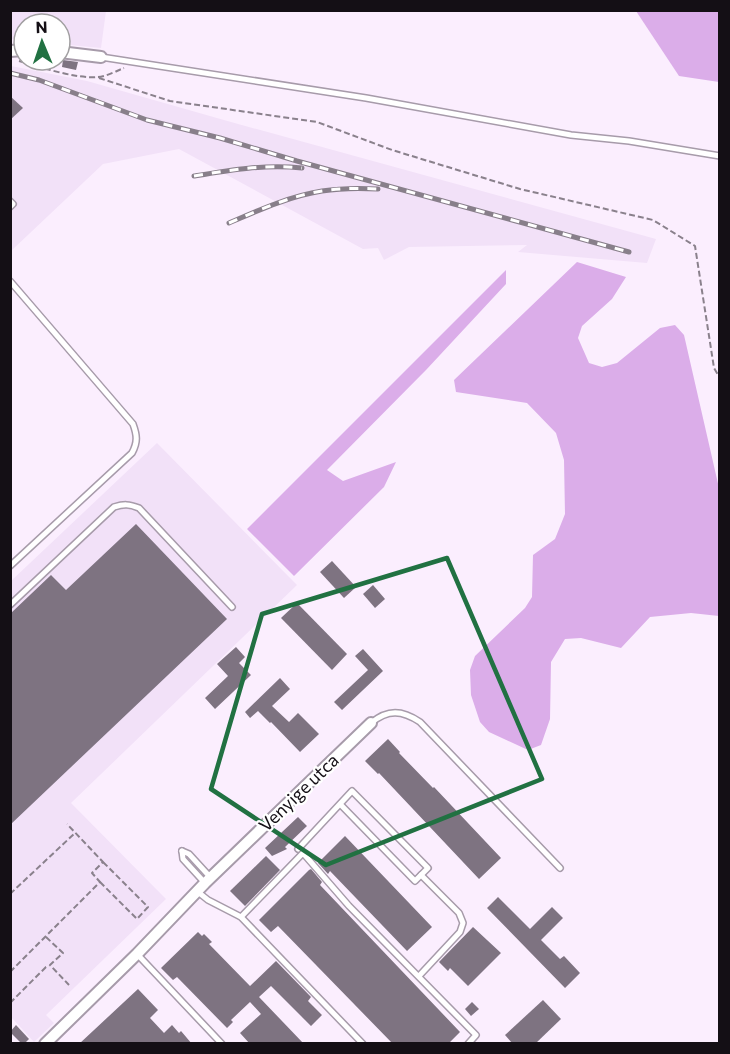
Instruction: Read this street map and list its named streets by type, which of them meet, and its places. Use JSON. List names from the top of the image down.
{
  "streets": {
    "street": ["Venyige utca"]
  },
  "north": "top"
}
